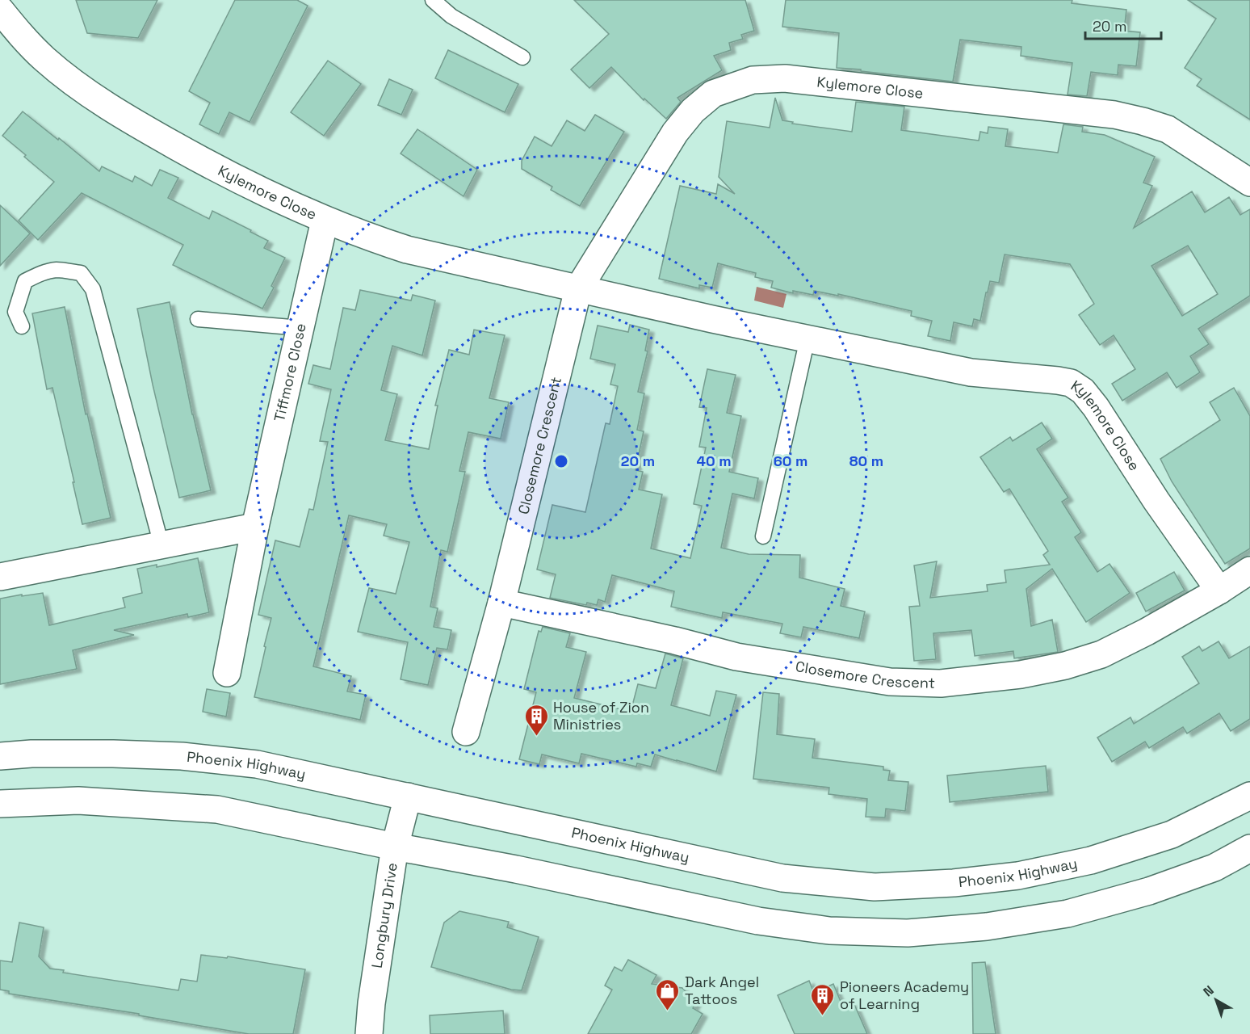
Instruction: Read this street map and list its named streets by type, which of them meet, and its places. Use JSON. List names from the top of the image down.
{
  "streets": {
    "street": [
      "Kylemore Close",
      "Tiffmore Close",
      "Closemore Crescent",
      "Phoenix Highway",
      "Longbury Drive"
    ]
  },
  "crossings": [
    ["Kylemore Close", "Tiffmore Close"],
    ["Kylemore Close", "Closemore Crescent"],
    ["Phoenix Highway", "Longbury Drive"]
  ],
  "places": {
    "building": ["House of Zion Ministries", "Pioneers Academy of Learning"],
    "shop": ["Dark Angel Tattoos"]
  },
  "scale_bar": "20 m",
  "north": "top left",
  "rings": [
    "20 m",
    "40 m",
    "60 m",
    "80 m"
  ]
}
